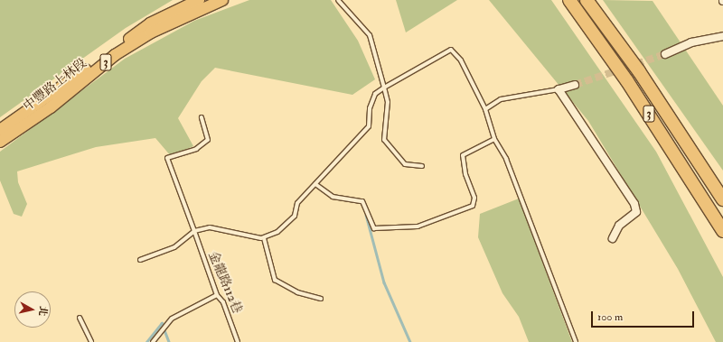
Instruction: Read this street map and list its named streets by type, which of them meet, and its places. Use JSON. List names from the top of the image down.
{
  "streets": {
    "highway": ["3"],
    "main road": ["中豐路上林段"],
    "lane": ["金龍路112巷"]
  },
  "scale_bar": "100 m",
  "north": "right"
}
